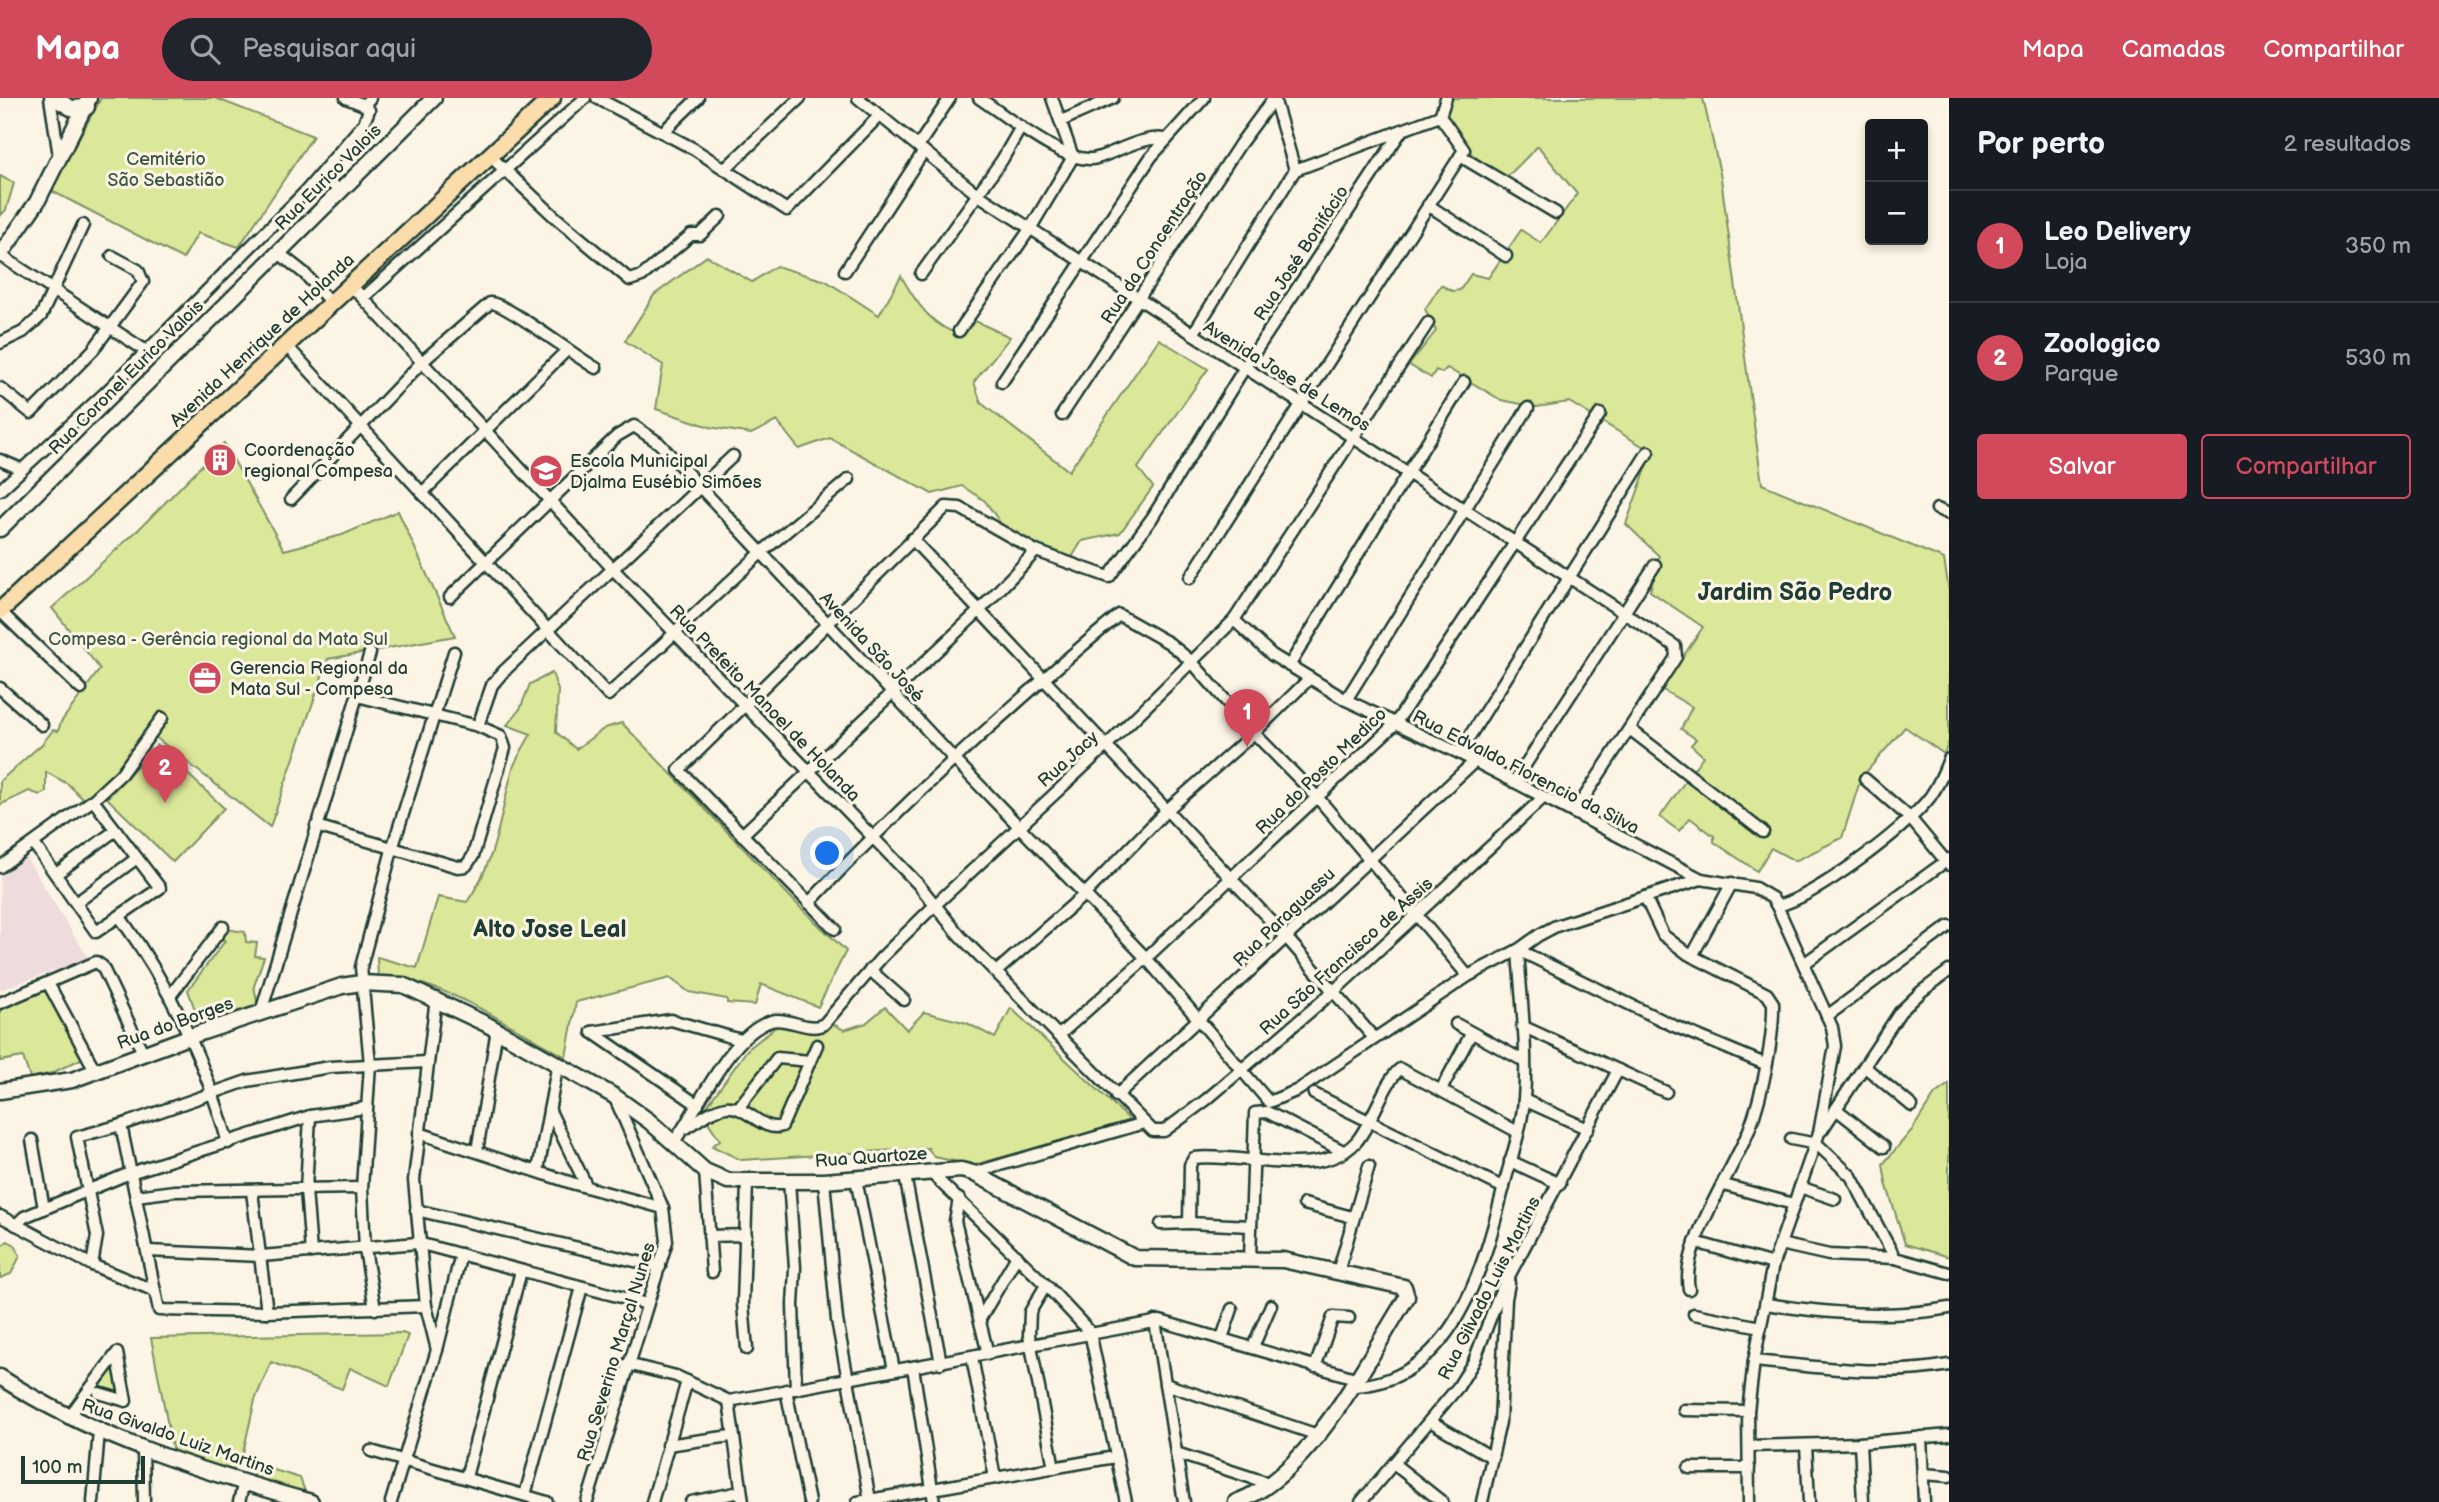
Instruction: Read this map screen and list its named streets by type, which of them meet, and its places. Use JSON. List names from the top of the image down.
{
  "streets": {
    "main road": ["Avenida Henrique de Holanda"],
    "street": [
      "Rua Eurico Valois",
      "Rua da Concentração",
      "Rua José Bonifácio",
      "Avenida Jose de Lemos",
      "Rua Coronel Eurico Valois",
      "Avenida São José",
      "Rua Prefeito Manoel de Holanda",
      "Rua Jacy",
      "Rua do Posto Medico",
      "Rua Edvaldo Florencio da Silva",
      "Rua Paraguassu",
      "Rua São Francisco de Assis",
      "Rua do Borges",
      "Rua Quartoze",
      "Rua Gilvado Luis Martins",
      "Rua Severino Marçal Nunes",
      "Rua Givaldo Luiz Martins"
    ]
  },
  "crossings": [
    ["Rua Eurico Valois", "Rua Coronel Eurico Valois"],
    ["Rua da Concentração", "Avenida Jose de Lemos"],
    ["Rua José Bonifácio", "Avenida Jose de Lemos"],
    ["Avenida Henrique de Holanda", "Rua Prefeito Manoel de Holanda"],
    ["Avenida Jose de Lemos", "Rua Jacy"],
    ["Avenida Jose de Lemos", "Rua do Posto Medico"],
    ["Avenida São José", "Rua Prefeito Manoel de Holanda"],
    ["Avenida São José", "Rua Jacy"],
    ["Avenida São José", "Rua do Posto Medico"],
    ["Avenida São José", "Rua Paraguassu"],
    ["Avenida São José", "Rua São Francisco de Assis"],
    ["Rua Prefeito Manoel de Holanda", "Rua Jacy"],
    ["Rua Prefeito Manoel de Holanda", "Rua do Posto Medico"],
    ["Rua Prefeito Manoel de Holanda", "Rua Paraguassu"],
    ["Rua Prefeito Manoel de Holanda", "Rua São Francisco de Assis"],
    ["Rua Jacy", "Rua Edvaldo Florencio da Silva"],
    ["Rua Jacy", "Rua Quartoze"],
    ["Rua do Posto Medico", "Rua Edvaldo Florencio da Silva"],
    ["Rua Edvaldo Florencio da Silva", "Rua Paraguassu"],
    ["Rua Edvaldo Florencio da Silva", "Rua São Francisco de Assis"],
    ["Rua do Borges", "Rua Quartoze"],
    ["Rua Quartoze", "Rua Severino Marçal Nunes"]
  ],
  "districts": ["Jardim São Pedro", "Alto Jose Leal"],
  "parks": ["Cemitério São Sebastião", "Compesa - Gerência regional da Mata Sul"],
  "places": {
    "building": ["Coordenação regional Compesa"],
    "school or university": ["Escola Municipal Djalma Eusébio Simões"],
    "office": ["Gerencia Regional da Mata Sul - Compesa"]
  },
  "scale_bar": "100 m",
  "page": {
    "header": "Mapa",
    "search": "Pesquisar aqui",
    "nav": ["Mapa", "Camadas", "Compartilhar"],
    "heading": ["Por perto", "2 resultados"],
    "map_buttons": ["+", "−"],
    "list": [
      {
        "mark": "1",
        "name": "Leo Delivery",
        "note": "Loja",
        "value": "350 m"
      },
      {
        "mark": "2",
        "name": "Zoologico",
        "note": "Parque",
        "value": "530 m"
      }
    ],
    "buttons": ["Salvar", "Compartilhar"],
    "pins": ["1", "2"],
    "scale": "100 m"
  }
}
